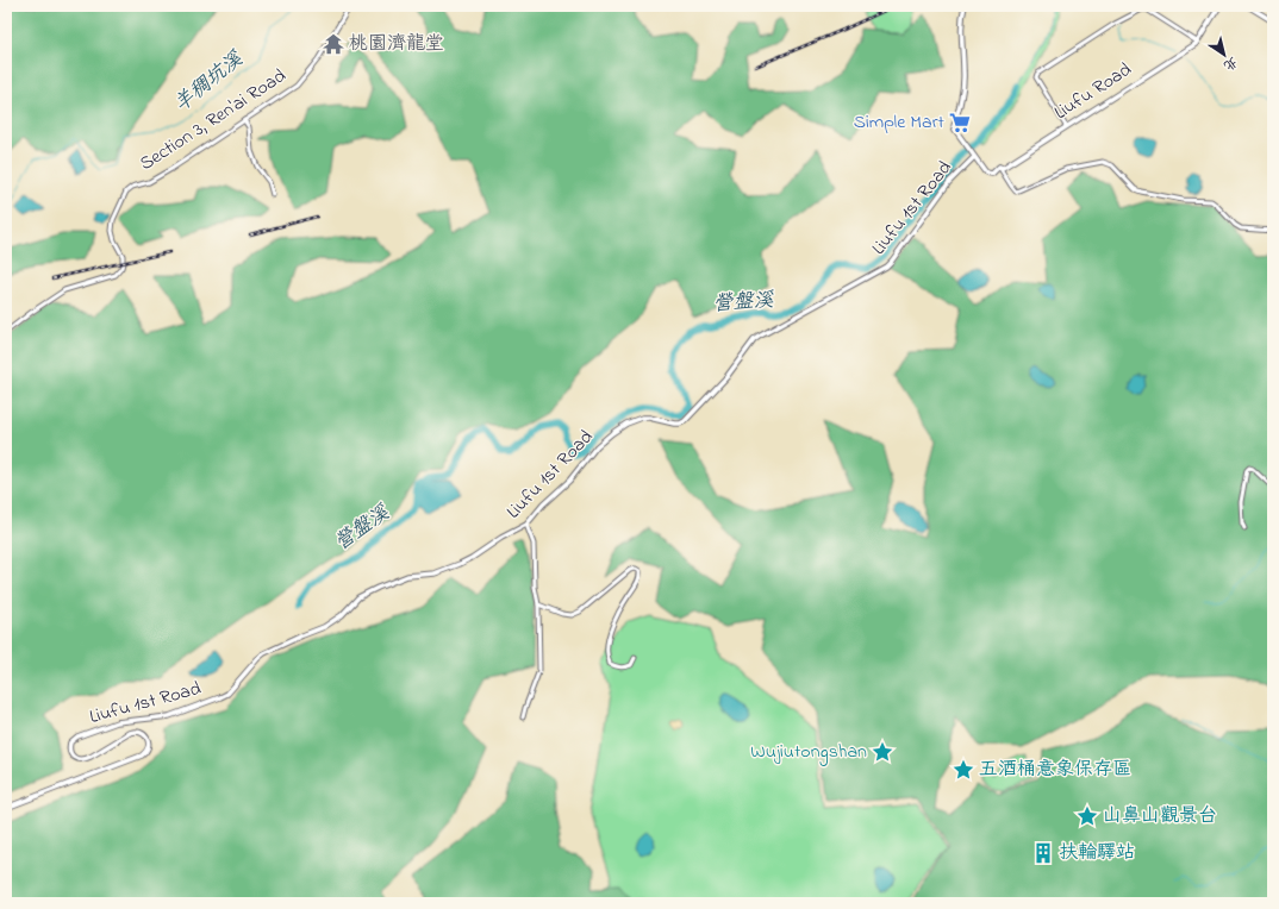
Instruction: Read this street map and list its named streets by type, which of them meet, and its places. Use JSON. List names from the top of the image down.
{
  "streets": {
    "street": ["Liufu Road", "Section 3, Ren'ai Road", "Liufu 1st Road"]
  },
  "crossings": [
    ["Liufu Road", "Liufu 1st Road"]
  ],
  "water": ["羊稠坑溪", "營盤溪"],
  "places": {
    "temple": ["桃園濟龍堂"],
    "supermarket": ["Simple Mart"],
    "place": ["Wujiutongshan", "五酒桶意象保存區", "山鼻山觀景台"],
    "building": ["扶輪驛站"]
  },
  "north": "bottom right"
}
